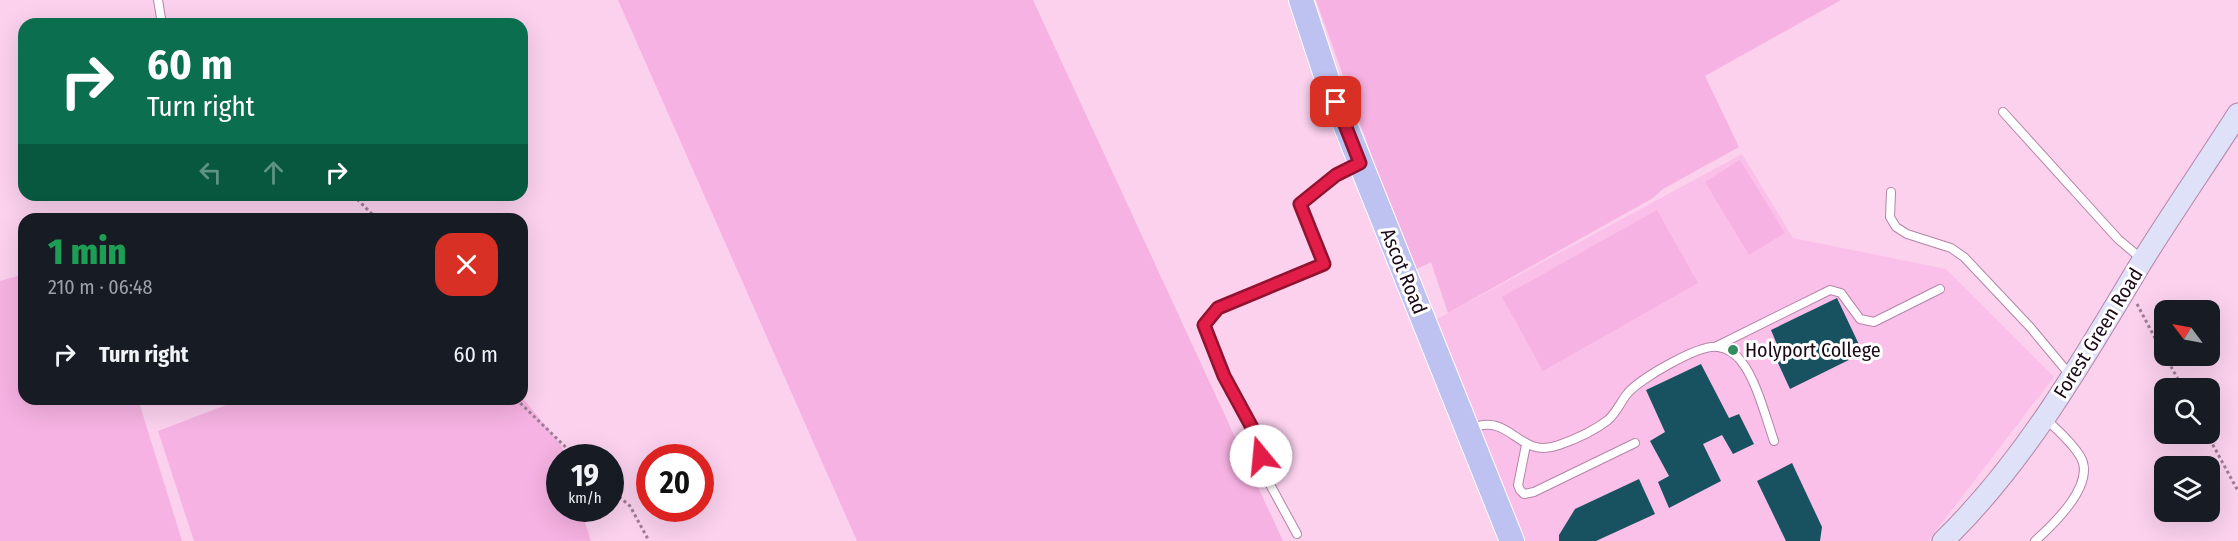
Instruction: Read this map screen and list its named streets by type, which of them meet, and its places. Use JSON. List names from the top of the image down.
{
  "streets": {
    "main road": ["Ascot Road", "Forest Green Road"]
  },
  "places": ["Holyport College"],
  "north": "top left",
  "page": {
    "turn": ["60 m", "Turn right"],
    "heading": ["1 min", "210 m · 06:48"],
    "list": [
      {
        "name": "Turn right",
        "value": "60 m"
      }
    ],
    "speed": "19 km/h",
    "limit": "20"
  }
}
